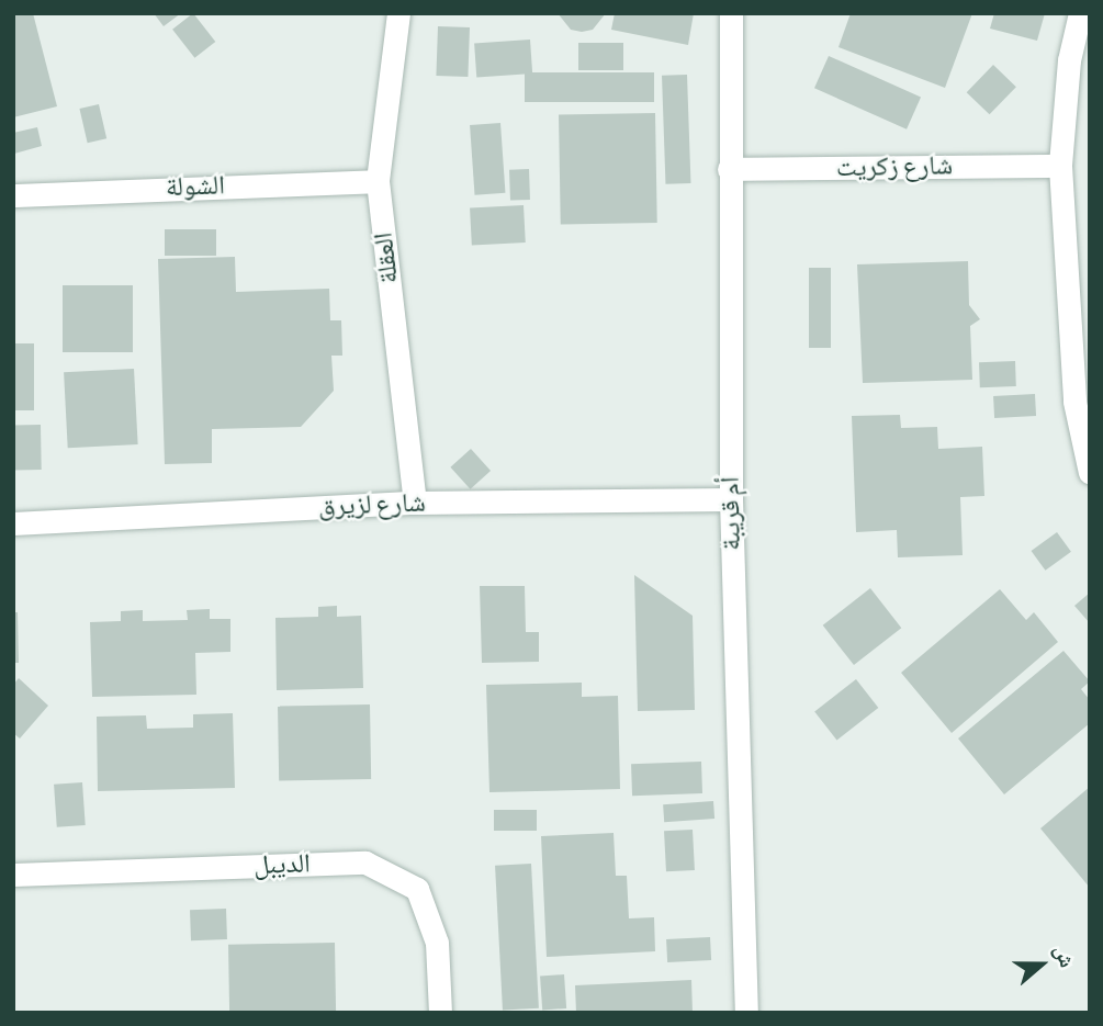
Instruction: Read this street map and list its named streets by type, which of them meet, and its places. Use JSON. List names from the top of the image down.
{
  "streets": {
    "street": [
      "شارع زكريت",
      "الشولة",
      "العقلة",
      "شارع لزيرق",
      "أم قريبة",
      "الديبل"
    ]
  },
  "crossings": [
    ["شارع زكريت", "أم قريبة"],
    ["الشولة", "العقلة"],
    ["العقلة", "شارع لزيرق"],
    ["شارع لزيرق", "أم قريبة"]
  ],
  "north": "right"
}
